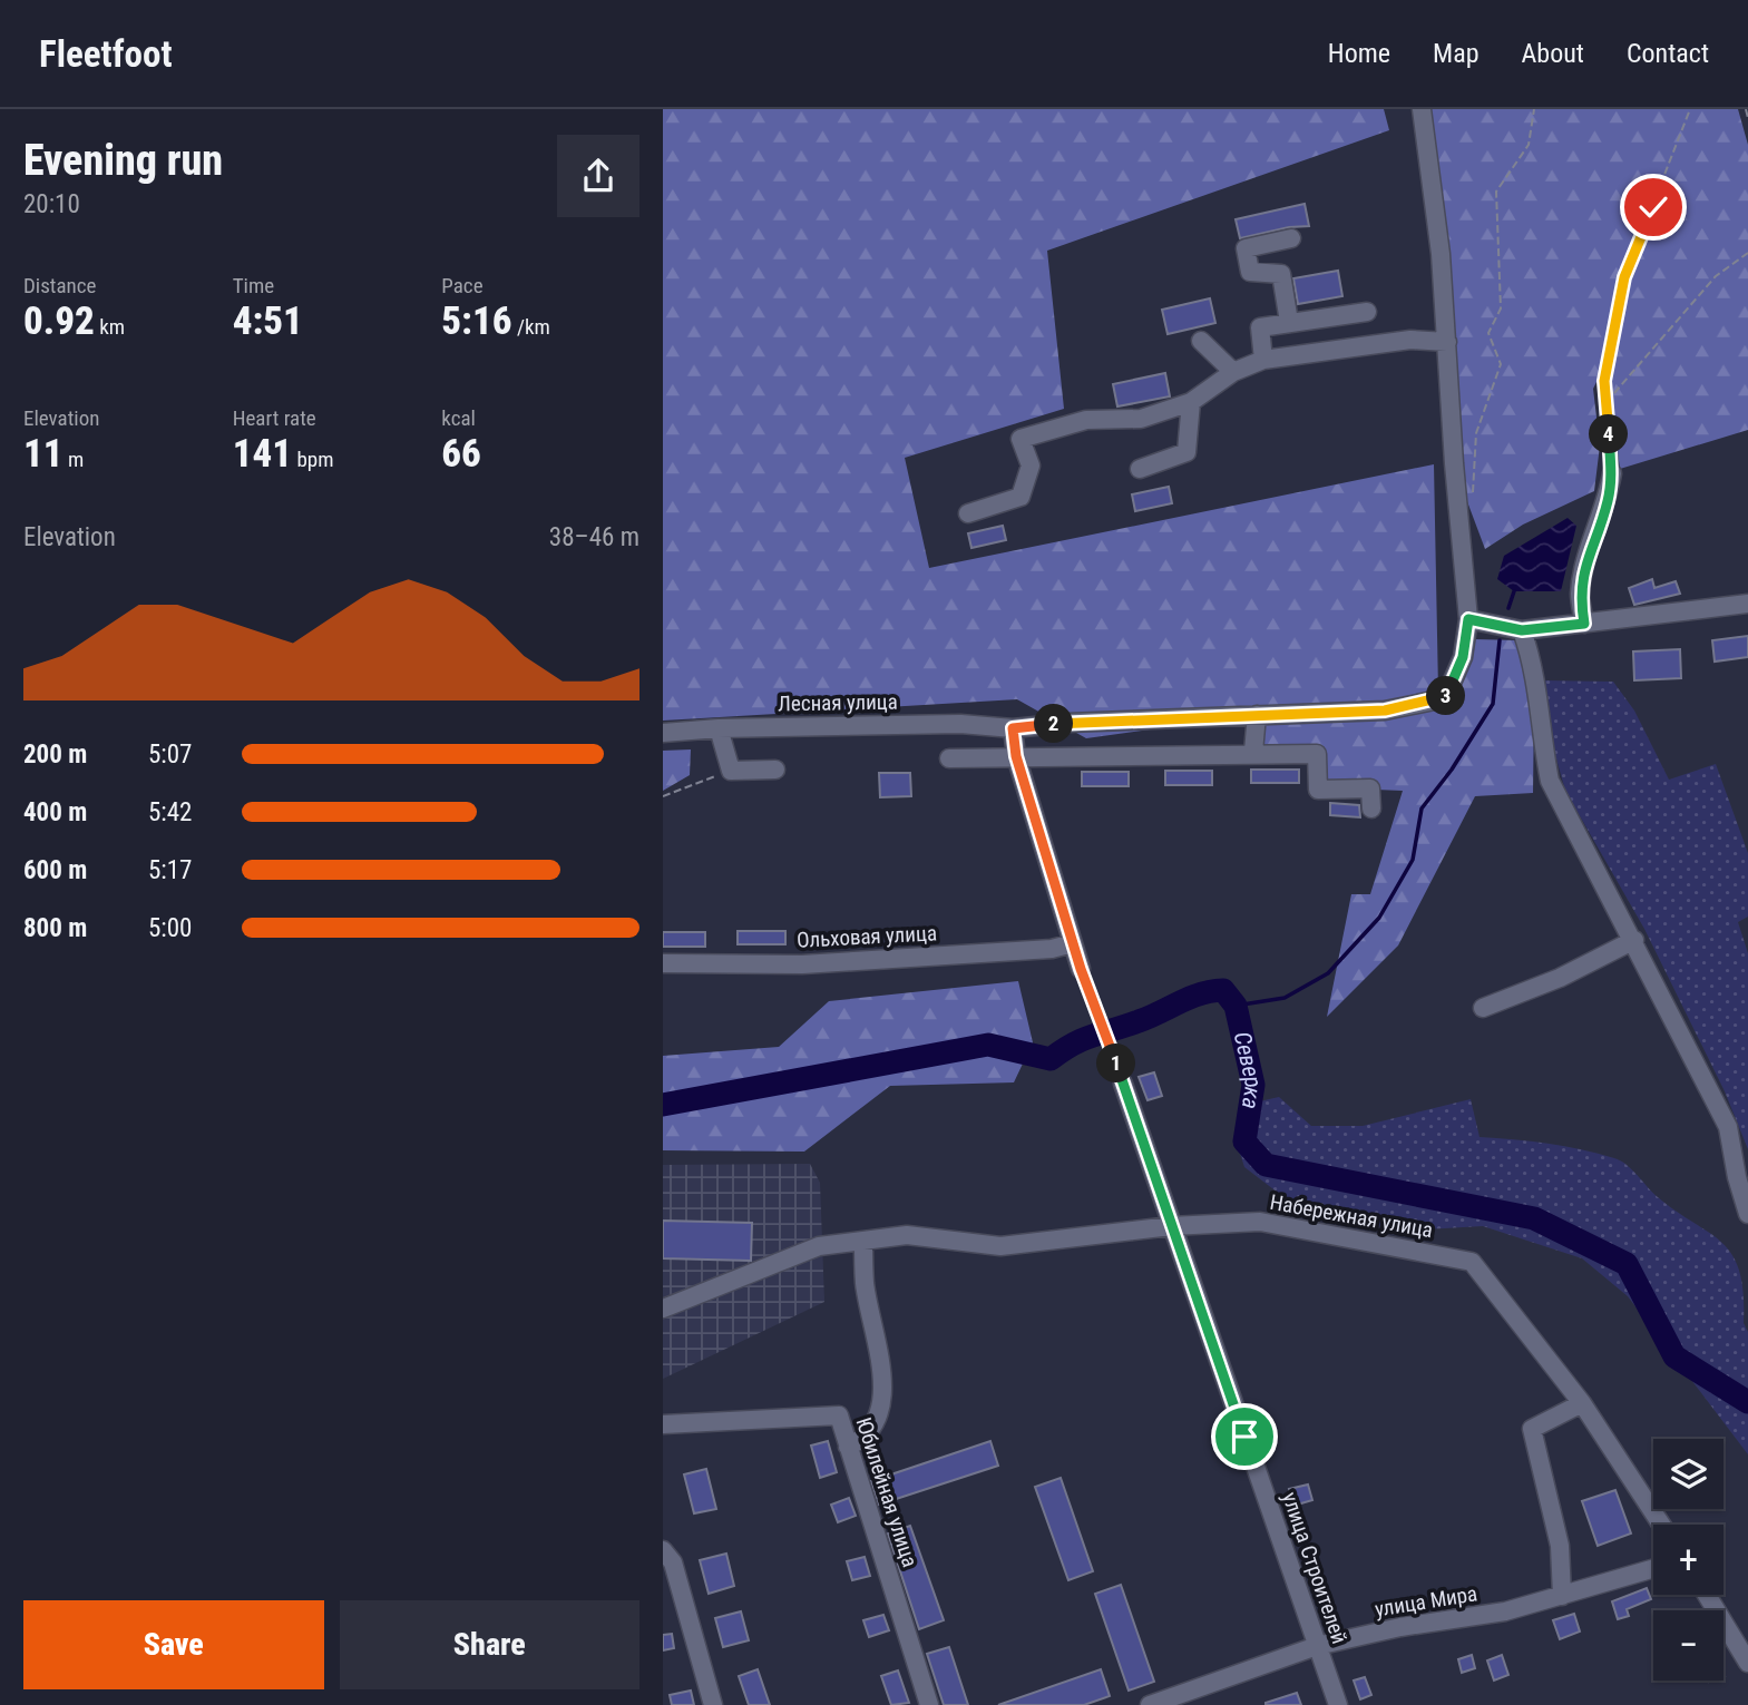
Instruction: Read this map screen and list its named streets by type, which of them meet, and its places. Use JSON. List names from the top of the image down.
{
  "streets": {
    "street": [
      "Лесная улица",
      "Ольховая улица",
      "Набережная улица",
      "Юбилейная улица",
      "улица Строителей",
      "улица Мира"
    ]
  },
  "crossings": [
    ["Набережная улица", "улица Строителей"],
    ["улица Строителей", "улица Мира"]
  ],
  "water": ["Северка"],
  "page": {
    "header": "Fleetfoot",
    "nav": [
      "Home",
      "Map",
      "About",
      "Contact"
    ],
    "heading": ["Evening run", "20:10"],
    "stats": [
      ["Distance", "0.92 km"],
      ["Time", "4:51"],
      ["Pace", "5:16 /km"],
      ["Elevation", "11 m"],
      ["Heart rate", "141 bpm"],
      ["kcal", "66"]
    ],
    "pins": [
      "4",
      "3",
      "2",
      "1"
    ],
    "chart": ["Elevation", "38–46 m"],
    "list": [
      {
        "name": "200 m",
        "note": "5:07"
      },
      {
        "name": "400 m",
        "note": "5:42"
      },
      {
        "name": "600 m",
        "note": "5:17"
      },
      {
        "name": "800 m",
        "note": "5:00"
      }
    ],
    "map_buttons": ["+", "−"],
    "buttons": ["Save", "Share"]
  }
}
